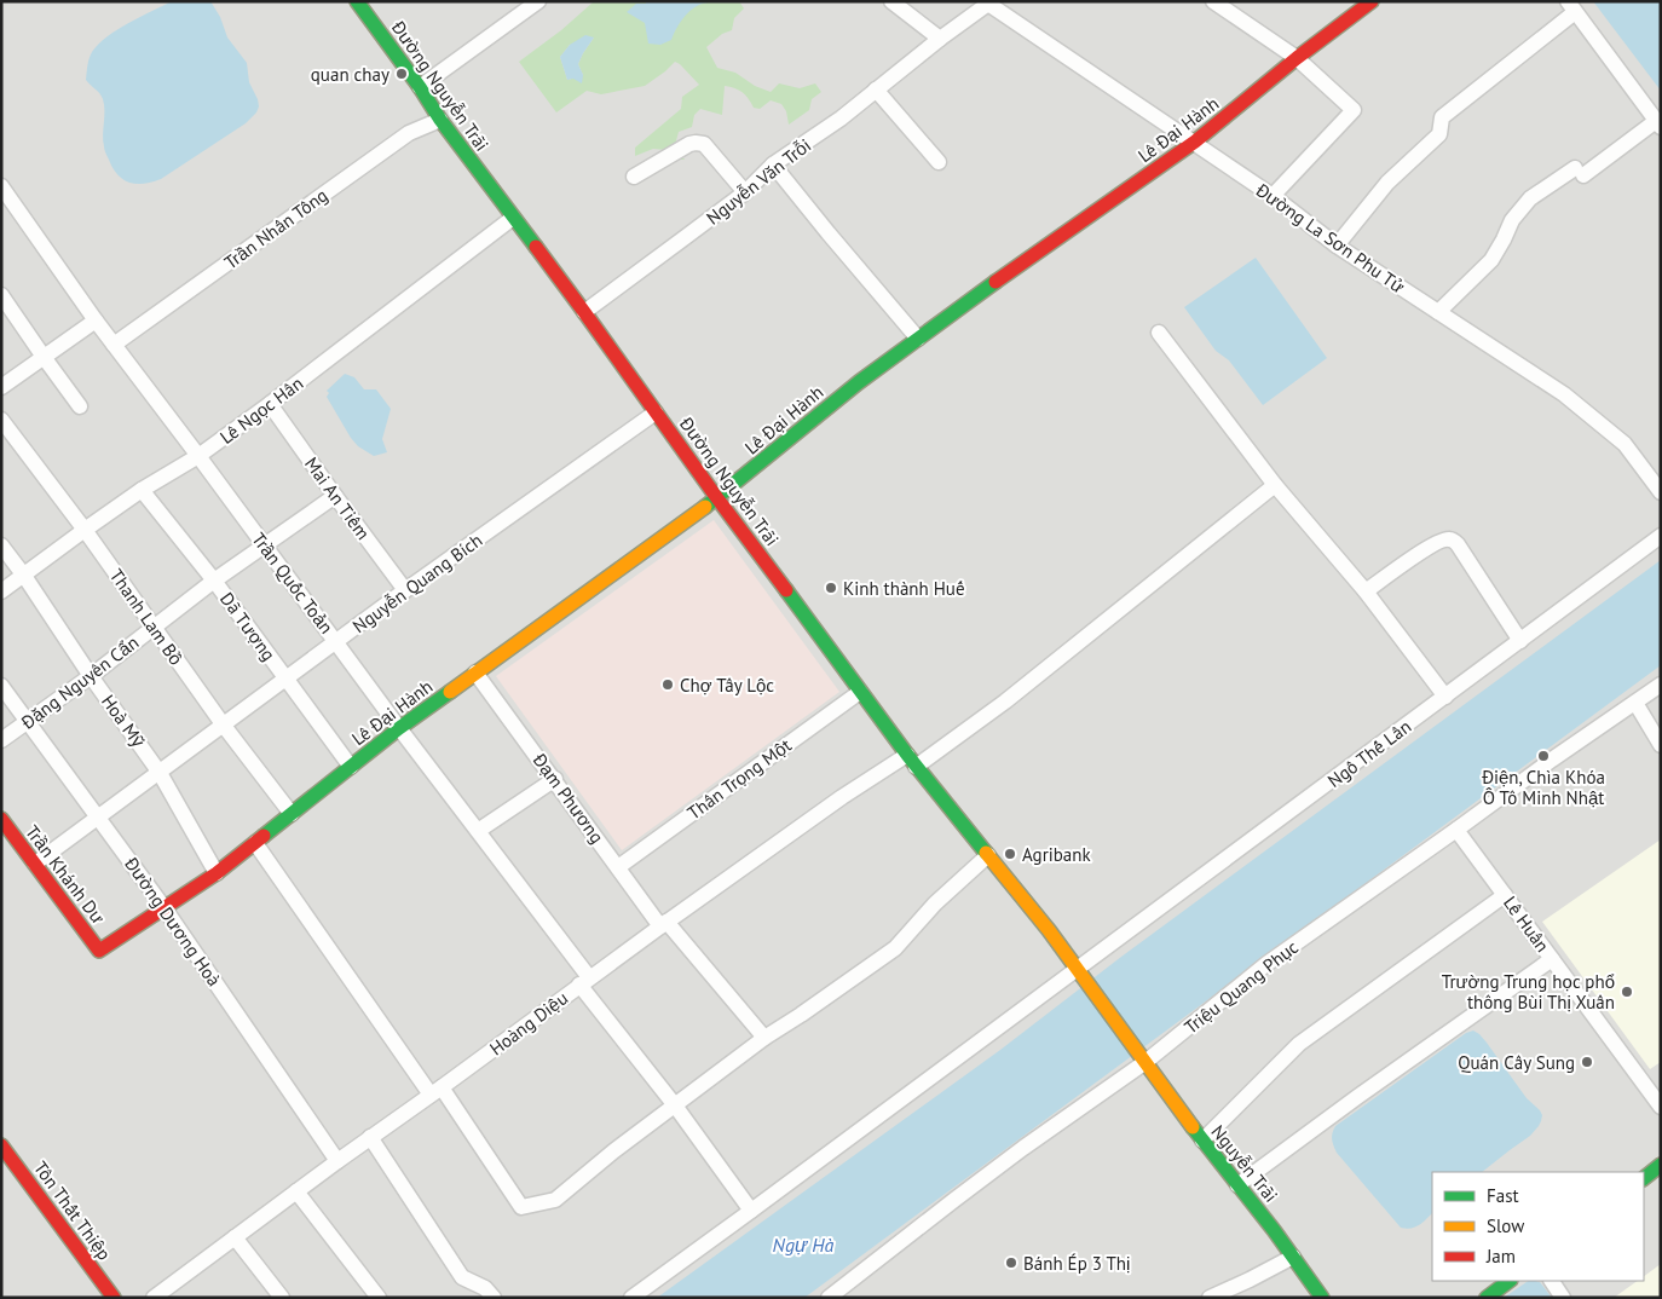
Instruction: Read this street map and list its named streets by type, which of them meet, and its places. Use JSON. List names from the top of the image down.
{
  "streets": {
    "street": [
      "Đường Nguyễn Trãi",
      "Lê Đại Hành",
      "Nguyễn Văn Trỗi",
      "Trần Nhân Tông",
      "Đường La Sơn Phu Tử",
      "Lê Ngọc Hân",
      "Mai An Tiêm",
      "Trần Quốc Toản",
      "Nguyễn Quang Bích",
      "Thanh Lam Bồ",
      "Dã Tượng",
      "Đặng Nguyên Cẩn",
      "Hoà Mỹ",
      "Ngô Thế Lân",
      "Thân Trọng Một",
      "Đạm Phương",
      "Trần Khánh Dư",
      "Đường Dương Hoà",
      "Lê Huân",
      "Triệu Quang Phục",
      "Hoàng Diệu",
      "Nguyễn Trãi",
      "Tôn Thất Thiệp"
    ]
  },
  "crossings": [
    ["Đường Nguyễn Trãi", "Lê Đại Hành"],
    ["Đường Nguyễn Trãi", "Nguyễn Văn Trỗi"],
    ["Đường Nguyễn Trãi", "Trần Nhân Tông"],
    ["Đường Nguyễn Trãi", "Lê Ngọc Hân"],
    ["Đường Nguyễn Trãi", "Nguyễn Quang Bích"],
    ["Đường Nguyễn Trãi", "Ngô Thế Lân"],
    ["Đường Nguyễn Trãi", "Thân Trọng Một"],
    ["Đường Nguyễn Trãi", "Hoàng Diệu"],
    ["Đường Nguyễn Trãi", "Nguyễn Trãi"],
    ["Lê Đại Hành", "Đường La Sơn Phu Tử"],
    ["Lê Đại Hành", "Trần Quốc Toản"],
    ["Lê Đại Hành", "Thanh Lam Bồ"],
    ["Lê Đại Hành", "Dã Tượng"],
    ["Lê Đại Hành", "Hoà Mỹ"],
    ["Lê Đại Hành", "Đạm Phương"],
    ["Lê Đại Hành", "Trần Khánh Dư"],
    ["Lê Đại Hành", "Đường Dương Hoà"],
    ["Nguyễn Văn Trỗi", "Đường La Sơn Phu Tử"],
    ["Trần Nhân Tông", "Trần Quốc Toản"],
    ["Lê Ngọc Hân", "Mai An Tiêm"],
    ["Lê Ngọc Hân", "Trần Quốc Toản"],
    ["Lê Ngọc Hân", "Thanh Lam Bồ"],
    ["Lê Ngọc Hân", "Dã Tượng"],
    ["Lê Ngọc Hân", "Hoà Mỹ"],
    ["Mai An Tiêm", "Nguyễn Quang Bích"],
    ["Mai An Tiêm", "Đặng Nguyên Cẩn"],
    ["Trần Quốc Toản", "Nguyễn Quang Bích"],
    ["Trần Quốc Toản", "Đặng Nguyên Cẩn"],
    ["Trần Quốc Toản", "Ngô Thế Lân"],
    ["Trần Quốc Toản", "Hoàng Diệu"],
    ["Nguyễn Quang Bích", "Thanh Lam Bồ"],
    ["Nguyễn Quang Bích", "Dã Tượng"],
    ["Nguyễn Quang Bích", "Hoà Mỹ"],
    ["Nguyễn Quang Bích", "Trần Khánh Dư"],
    ["Nguyễn Quang Bích", "Đường Dương Hoà"],
    ["Thanh Lam Bồ", "Đặng Nguyên Cẩn"],
    ["Dã Tượng", "Đặng Nguyên Cẩn"],
    ["Đặng Nguyên Cẩn", "Hoà Mỹ"],
    ["Đặng Nguyên Cẩn", "Đường Dương Hoà"],
    ["Ngô Thế Lân", "Nguyễn Trãi"],
    ["Thân Trọng Một", "Đạm Phương"],
    ["Đạm Phương", "Hoàng Diệu"],
    ["Đường Dương Hoà", "Hoàng Diệu"],
    ["Lê Huân", "Triệu Quang Phục"],
    ["Triệu Quang Phục", "Nguyễn Trãi"]
  ],
  "water": ["Ngự Hà"],
  "places": [
    "quan chay",
    "Kinh thành Huế",
    "Chợ Tây Lộc",
    "Điện, Chìa Khóa Ô Tô Minh Nhật",
    "Agribank",
    "Trường Trung học phổ thông Bùi Thị Xuân",
    "Quán Cây Sung",
    "Bánh Ép 3 Thị"
  ],
  "legend": ["Fast", "Slow", "Jam"]
}
